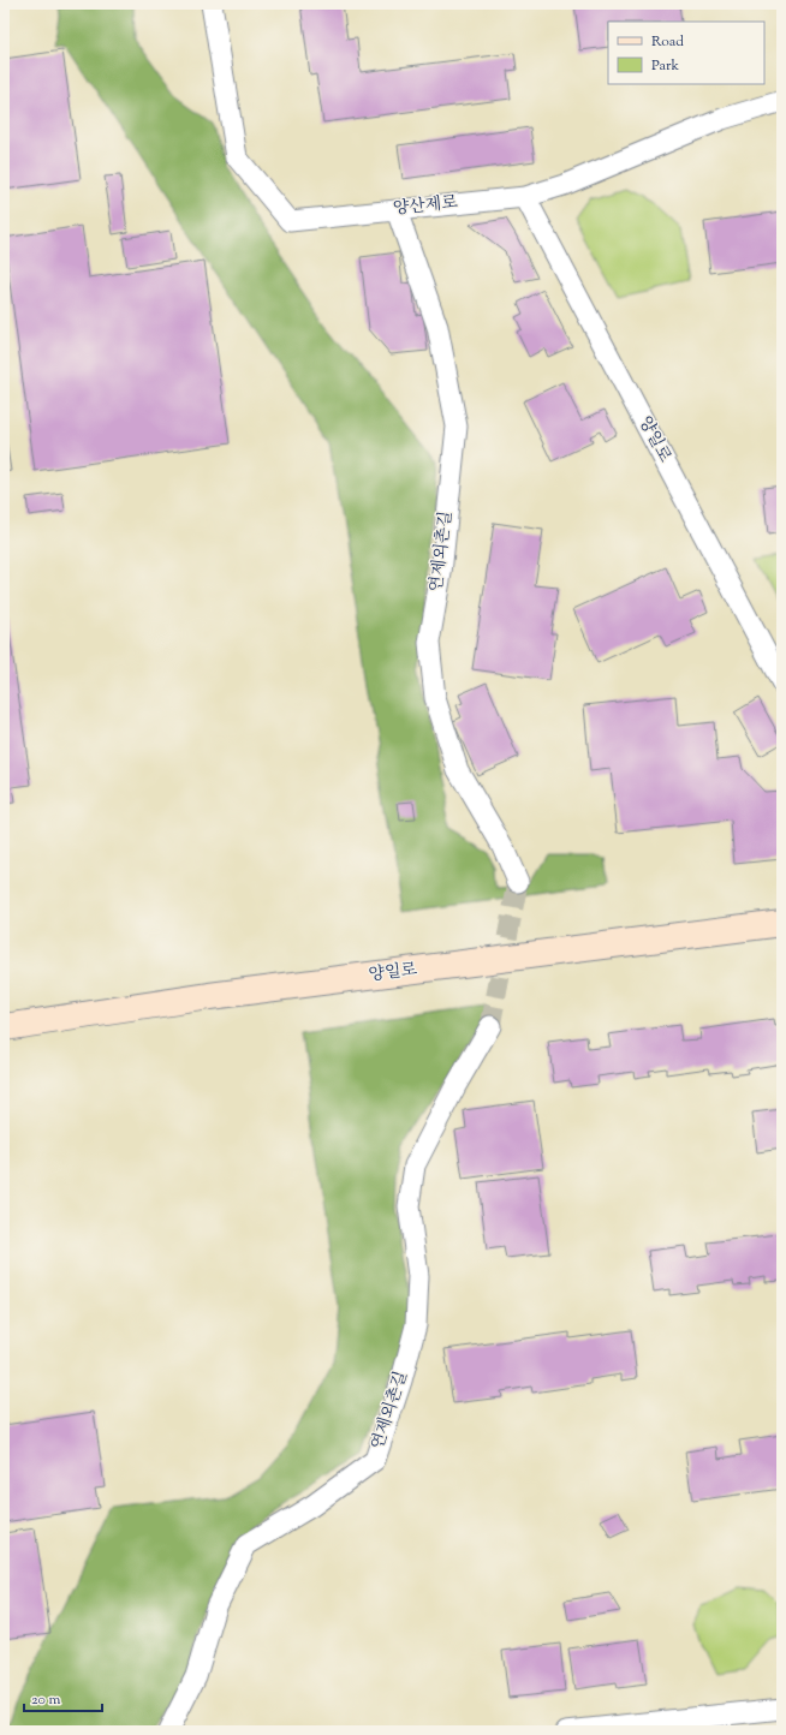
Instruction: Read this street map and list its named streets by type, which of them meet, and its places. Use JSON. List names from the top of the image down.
{
  "streets": {
    "main road": ["양일로"],
    "street": ["양산제로", "연제외촌길"]
  },
  "crossings": [
    ["양산제로", "양일로"],
    ["양산제로", "연제외촌길"]
  ],
  "legend": ["Road", "Park"],
  "scale_bar": "20 m"
}
